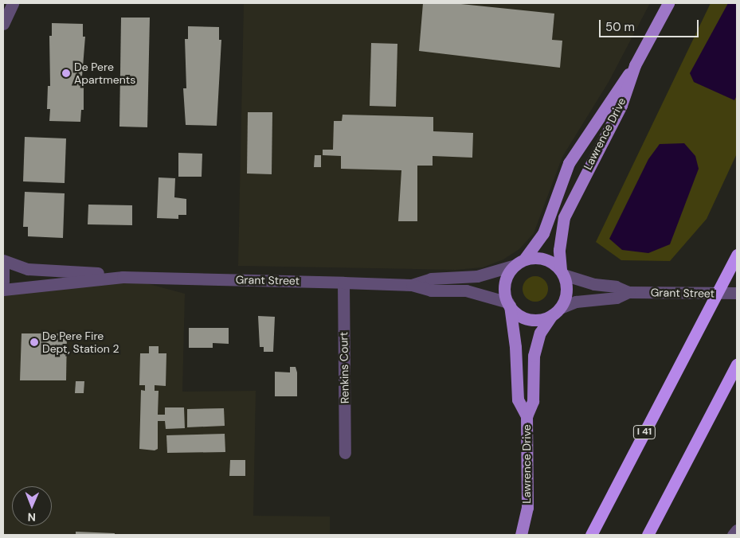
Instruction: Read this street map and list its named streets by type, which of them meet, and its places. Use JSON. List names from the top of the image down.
{
  "streets": {
    "highway": ["I 41"],
    "main road": ["Lawrence Drive"],
    "street": ["Grant Street", "Renkins Court"]
  },
  "crossings": [
    ["Lawrence Drive", "Grant Street"],
    ["Grant Street", "Renkins Court"]
  ],
  "places": ["De Pere Apartments", "De Pere Fire Dept, Station 2"],
  "scale_bar": "50 m",
  "north": "bottom"
}
